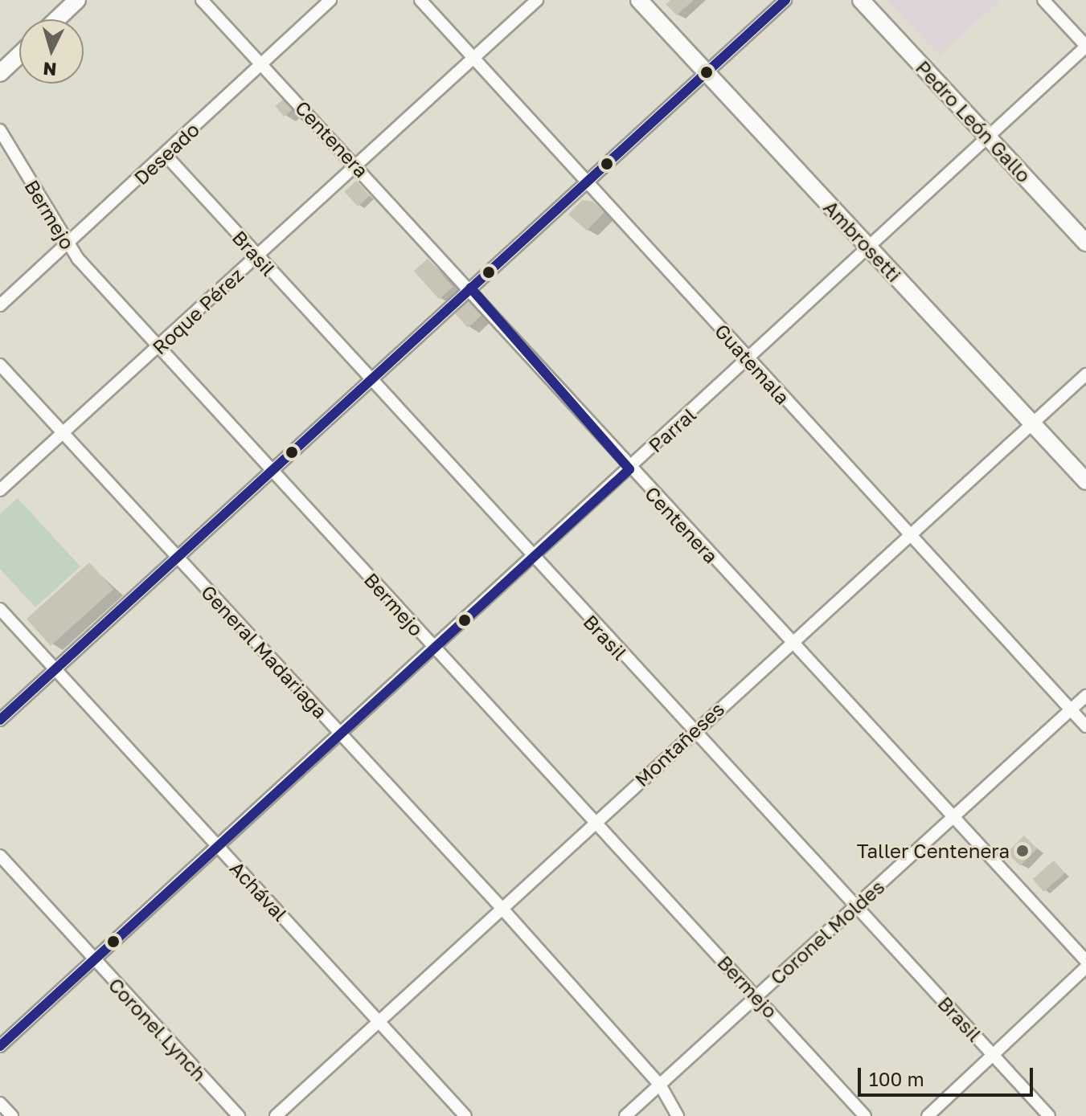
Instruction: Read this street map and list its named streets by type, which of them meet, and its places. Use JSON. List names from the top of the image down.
{
  "streets": {
    "street": [
      "Pedro León Gallo",
      "Centenera",
      "Deseado",
      "Bermejo",
      "Ambrosetti",
      "Brasil",
      "Roque Pérez",
      "Guatemala",
      "Parral",
      "General Madariaga",
      "Montañeses",
      "Achával",
      "Coronel Moldes",
      "Coronel Lynch"
    ]
  },
  "crossings": [
    ["Pedro León Gallo", "Parral"],
    ["Centenera", "Deseado"],
    ["Centenera", "Roque Pérez"],
    ["Centenera", "Parral"],
    ["Centenera", "Montañeses"],
    ["Centenera", "Coronel Moldes"],
    ["Deseado", "Bermejo"],
    ["Deseado", "Brasil"],
    ["Bermejo", "Roque Pérez"],
    ["Bermejo", "Parral"],
    ["Bermejo", "Montañeses"],
    ["Bermejo", "Coronel Moldes"],
    ["Ambrosetti", "Parral"],
    ["Ambrosetti", "Montañeses"],
    ["Brasil", "Roque Pérez"],
    ["Brasil", "Parral"],
    ["Brasil", "Montañeses"],
    ["Brasil", "Coronel Moldes"],
    ["Roque Pérez", "Guatemala"],
    ["Roque Pérez", "General Madariaga"],
    ["Guatemala", "Parral"],
    ["Guatemala", "Montañeses"],
    ["Guatemala", "Coronel Moldes"],
    ["Parral", "General Madariaga"],
    ["Parral", "Achával"],
    ["Parral", "Coronel Lynch"],
    ["General Madariaga", "Montañeses"],
    ["General Madariaga", "Coronel Moldes"],
    ["Montañeses", "Achával"]
  ],
  "places": ["Taller Centenera"],
  "scale_bar": "100 m",
  "north": "bottom"
}
